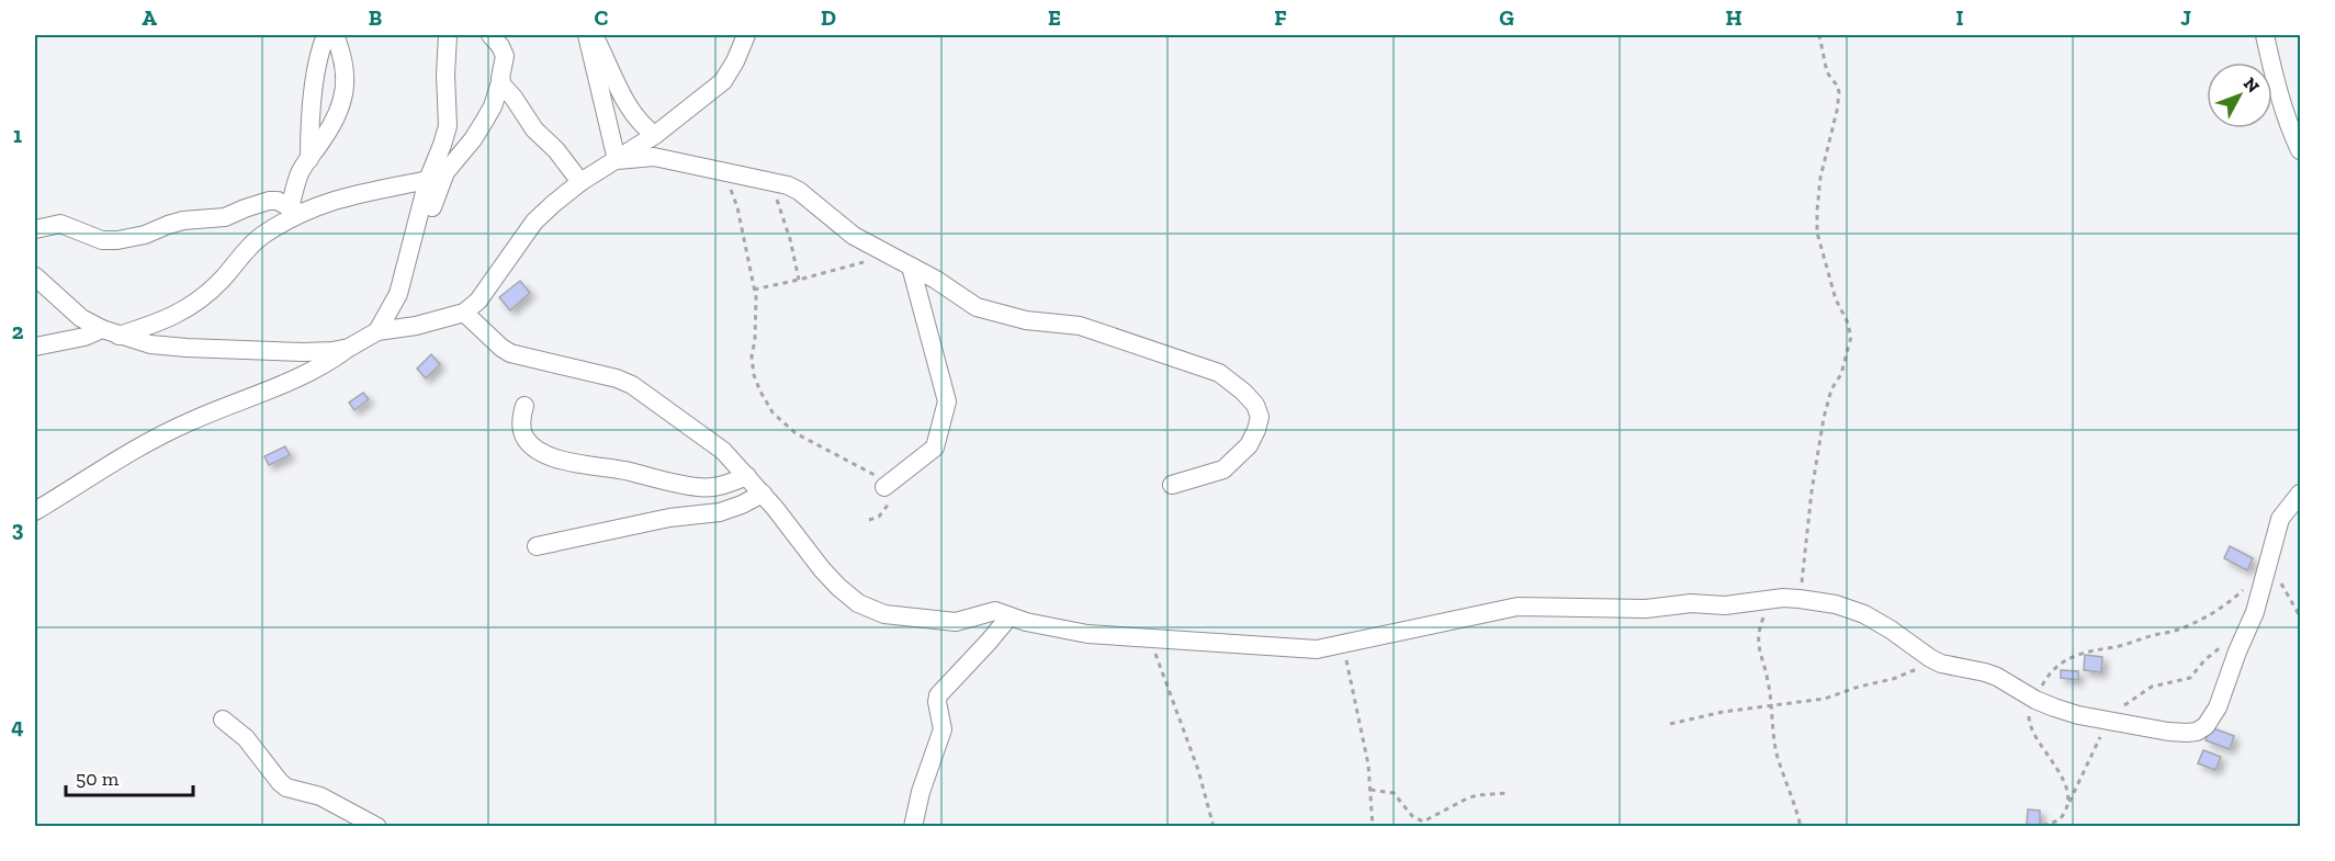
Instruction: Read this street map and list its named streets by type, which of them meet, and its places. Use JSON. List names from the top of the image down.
{
  "scale_bar": "50 m",
  "north": "top right",
  "grid": {
    "columns": [
      "A",
      "B",
      "C",
      "D",
      "E",
      "F",
      "G",
      "H",
      "I",
      "J"
    ],
    "rows": [
      "1",
      "2",
      "3",
      "4"
    ]
  }
}
